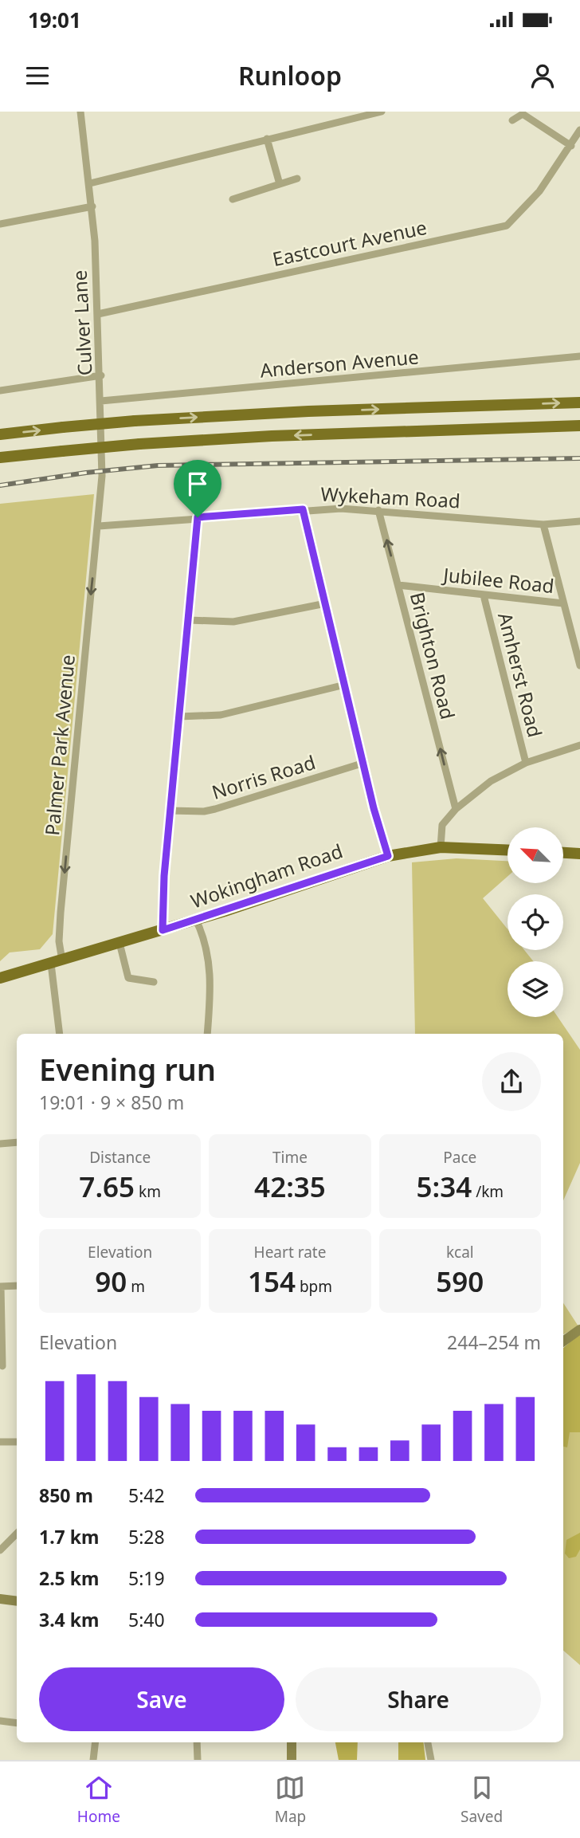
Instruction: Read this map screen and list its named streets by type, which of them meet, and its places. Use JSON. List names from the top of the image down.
{
  "streets": {
    "main road": ["Wokingham Road"],
    "street": [
      "Eastcourt Avenue",
      "Culver Lane",
      "Anderson Avenue",
      "Wykeham Road",
      "Jubilee Road",
      "Brighton Road",
      "Amherst Road",
      "Palmer Park Avenue",
      "Norris Road"
    ]
  },
  "crossings": [
    ["Eastcourt Avenue", "Culver Lane"],
    ["Culver Lane", "Anderson Avenue"],
    ["Culver Lane", "Wykeham Road"],
    ["Culver Lane", "Palmer Park Avenue"],
    ["Wykeham Road", "Brighton Road"],
    ["Wykeham Road", "Palmer Park Avenue"],
    ["Jubilee Road", "Brighton Road"],
    ["Jubilee Road", "Amherst Road"],
    ["Palmer Park Avenue", "Wokingham Road"]
  ],
  "one_way": ["Brighton Road", "Palmer Park Avenue"],
  "north": "top left",
  "page": {
    "status": "19:01",
    "header": "Runloop",
    "heading": ["Evening run", "19:01 · 9 × 850 m"],
    "stats": [
      ["Distance", "7.65 km"],
      ["Time", "42:35"],
      ["Pace", "5:34 /km"],
      ["Elevation", "90 m"],
      ["Heart rate", "154 bpm"],
      ["kcal", "590"]
    ],
    "chart": ["Elevation", "244–254 m"],
    "list": [
      {
        "name": "850 m",
        "note": "5:42"
      },
      {
        "name": "1.7 km",
        "note": "5:28"
      },
      {
        "name": "2.5 km",
        "note": "5:19"
      },
      {
        "name": "3.4 km",
        "note": "5:40"
      }
    ],
    "buttons": ["Save", "Share"],
    "tabs": ["Home", "Map", "Saved"]
  }
}
